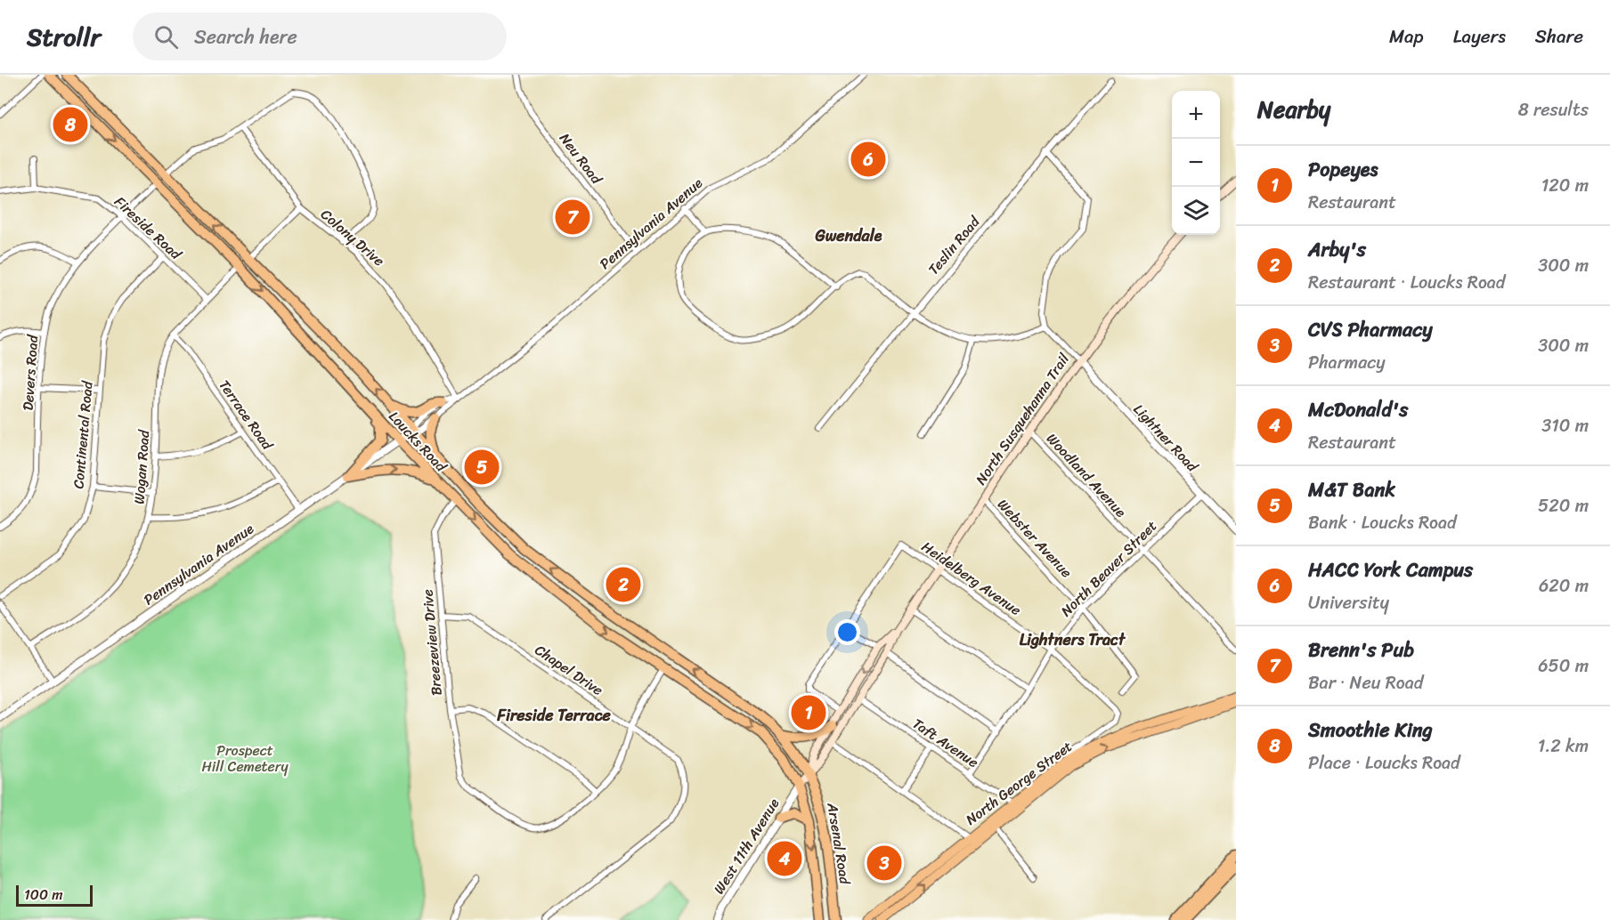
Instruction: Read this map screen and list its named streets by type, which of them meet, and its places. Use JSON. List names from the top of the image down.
{
  "streets": {
    "highway": ["Loucks Road", "Arsenal Road"],
    "main road": ["North Susquehanna Trail", "North George Street"],
    "street": [
      "Neu Road",
      "Pennsylvania Avenue",
      "Fireside Road",
      "Colony Drive",
      "Teslin Road",
      "Devers Road",
      "Terrace Road",
      "Continental Road",
      "Lightner Road",
      "Wogan Road",
      "Woodland Avenue",
      "Webster Avenue",
      "North Beaver Street",
      "Heidelberg Avenue",
      "Breezeview Drive",
      "Chapel Drive",
      "Taft Avenue",
      "West 11th Avenue"
    ]
  },
  "crossings": [
    ["Neu Road", "Pennsylvania Avenue"],
    ["Pennsylvania Avenue", "Colony Drive"],
    ["Pennsylvania Avenue", "Terrace Road"],
    ["Pennsylvania Avenue", "Loucks Road"],
    ["Fireside Road", "Devers Road"],
    ["Fireside Road", "Continental Road"],
    ["Fireside Road", "Wogan Road"],
    ["Devers Road", "Loucks Road"],
    ["Terrace Road", "Wogan Road"],
    ["North Susquehanna Trail", "Lightner Road"],
    ["North Susquehanna Trail", "Loucks Road"],
    ["North Susquehanna Trail", "Woodland Avenue"],
    ["North Susquehanna Trail", "Webster Avenue"],
    ["North Susquehanna Trail", "Heidelberg Avenue"],
    ["North Susquehanna Trail", "Taft Avenue"],
    ["North Susquehanna Trail", "Arsenal Road"],
    ["North Susquehanna Trail", "West 11th Avenue"],
    ["Lightner Road", "North Beaver Street"],
    ["Loucks Road", "Wogan Road"],
    ["Loucks Road", "Breezeview Drive"],
    ["Loucks Road", "Arsenal Road"],
    ["Loucks Road", "West 11th Avenue"],
    ["Woodland Avenue", "North Beaver Street"],
    ["Webster Avenue", "North Beaver Street"],
    ["North Beaver Street", "Heidelberg Avenue"],
    ["North Beaver Street", "Taft Avenue"],
    ["Heidelberg Avenue", "North George Street"],
    ["Breezeview Drive", "Chapel Drive"],
    ["Taft Avenue", "North George Street"],
    ["Arsenal Road", "West 11th Avenue"]
  ],
  "districts": ["Gwendale", "Lightners Tract", "Fireside Terrace"],
  "parks": ["Prospect Hill Cemetery"],
  "scale_bar": "100 m",
  "page": {
    "header": "Strollr",
    "search": "Search here",
    "nav": ["Map", "Layers", "Share"],
    "heading": ["Nearby", "8 results"],
    "map_buttons": ["+", "−"],
    "pins": [
      "8",
      "6",
      "7",
      "5",
      "2",
      "1",
      "4",
      "3"
    ],
    "list": [
      {
        "mark": "1",
        "name": "Popeyes",
        "note": "Restaurant",
        "value": "120 m"
      },
      {
        "mark": "2",
        "name": "Arby's",
        "note": "Restaurant · Loucks Road",
        "value": "300 m"
      },
      {
        "mark": "3",
        "name": "CVS Pharmacy",
        "note": "Pharmacy",
        "value": "300 m"
      },
      {
        "mark": "4",
        "name": "McDonald's",
        "note": "Restaurant",
        "value": "310 m"
      },
      {
        "mark": "5",
        "name": "M&T Bank",
        "note": "Bank · Loucks Road",
        "value": "520 m"
      },
      {
        "mark": "6",
        "name": "HACC York Campus",
        "note": "University",
        "value": "620 m"
      },
      {
        "mark": "7",
        "name": "Brenn's Pub",
        "note": "Bar · Neu Road",
        "value": "650 m"
      },
      {
        "mark": "8",
        "name": "Smoothie King",
        "note": "Place · Loucks Road",
        "value": "1.2 km"
      }
    ],
    "scale": "100 m"
  }
}
